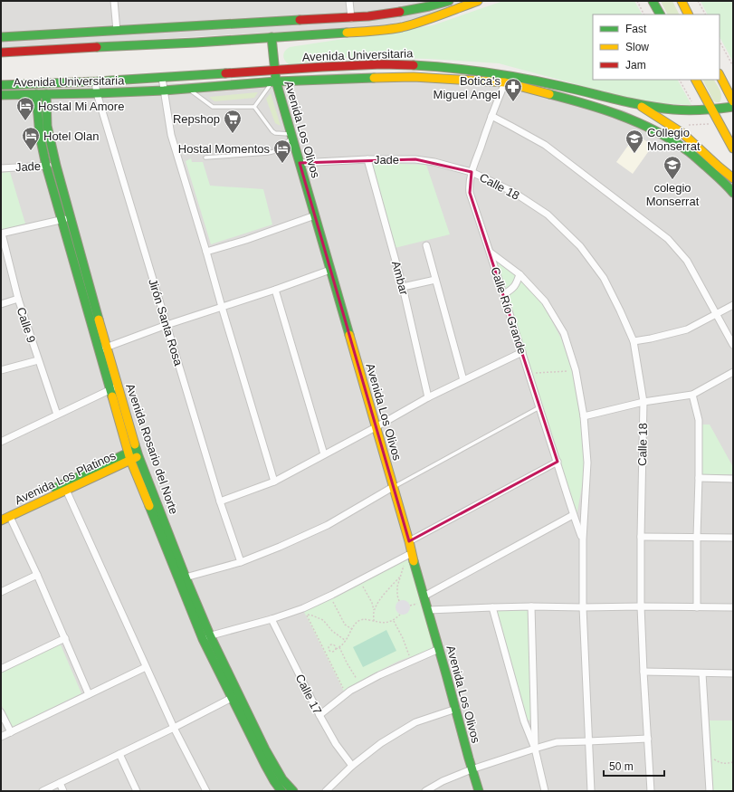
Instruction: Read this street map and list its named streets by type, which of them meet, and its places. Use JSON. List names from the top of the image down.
{
  "streets": {
    "street": [
      "Avenida Universitaria",
      "Avenida Los Olivos",
      "Jade",
      "Calle 18",
      "Ambar",
      "Calle Río Grande",
      "Jirón Santa Rosa",
      "Calle 9",
      "Avenida Rosario del Norte",
      "Avenida Los Platinos",
      "Calle 17"
    ]
  },
  "crossings": [
    ["Avenida Universitaria", "Avenida Los Olivos"],
    ["Avenida Universitaria", "Calle Río Grande"],
    ["Avenida Universitaria", "Jirón Santa Rosa"],
    ["Avenida Universitaria", "Avenida Rosario del Norte"],
    ["Avenida Los Olivos", "Jade"],
    ["Jade", "Calle 18"],
    ["Jade", "Ambar"],
    ["Jade", "Calle Río Grande"],
    ["Jade", "Avenida Rosario del Norte"],
    ["Calle 18", "Calle Río Grande"],
    ["Avenida Rosario del Norte", "Avenida Los Platinos"]
  ],
  "places": {
    "pharmacy": ["Botica's Miguel Angel"],
    "hotel": ["Hostal Mi Amore", "Hotel Olan", "Hostal Momentos"],
    "supermarket": ["Repshop"],
    "school or university": ["Collegio Monserrat", "colegio Monserrat"]
  },
  "legend": ["Fast", "Slow", "Jam"],
  "scale_bar": "50 m"
}
